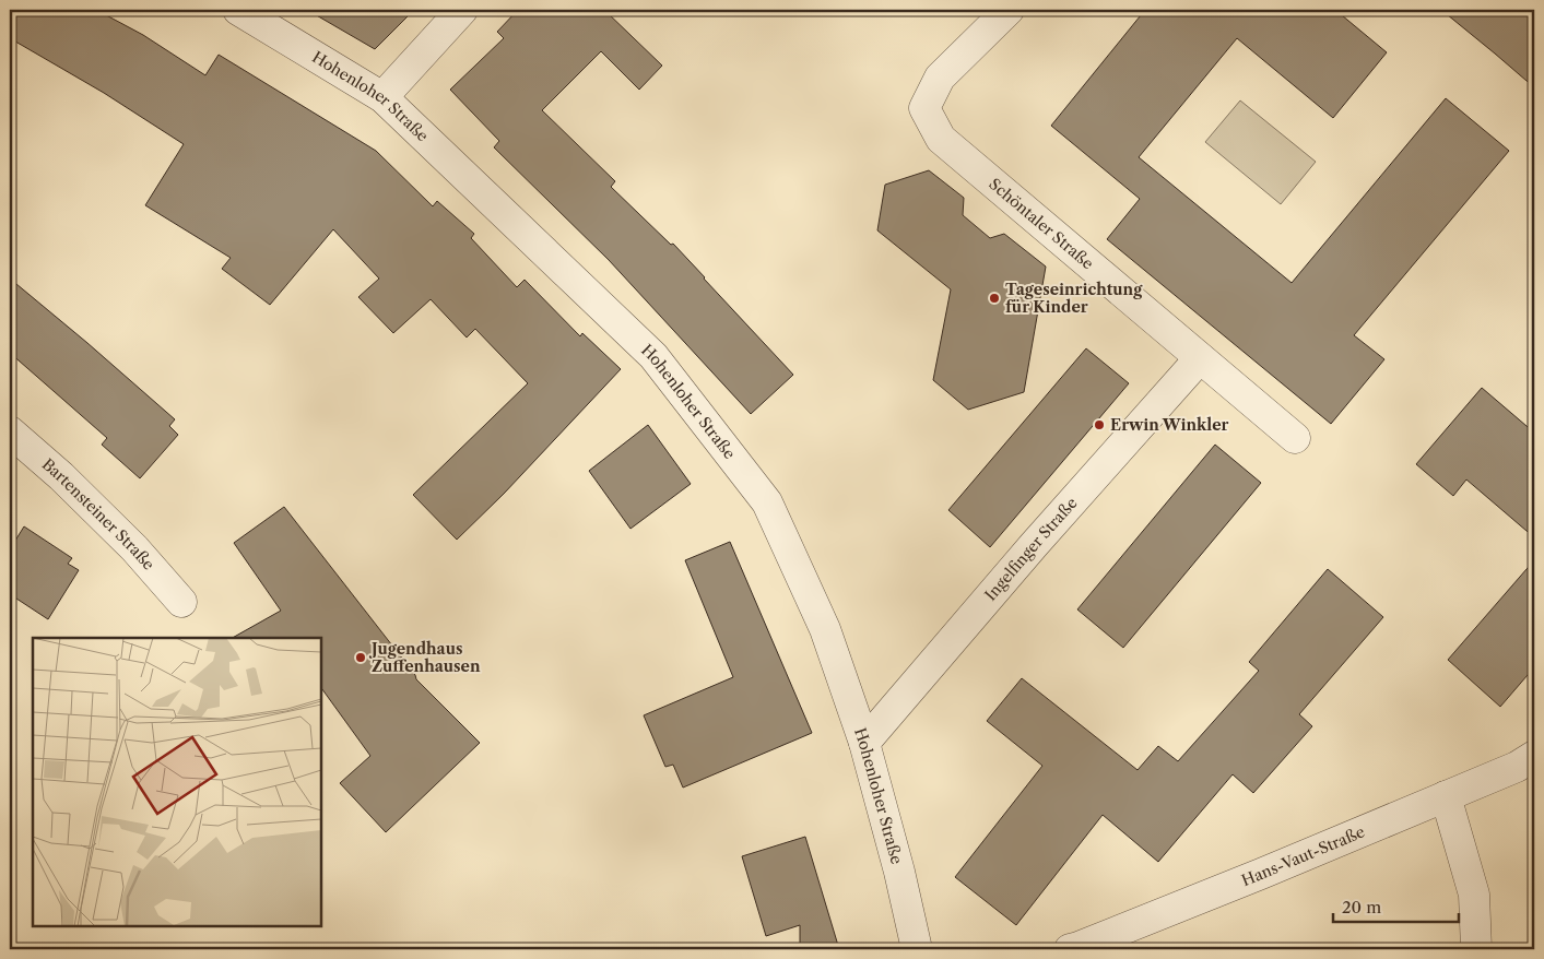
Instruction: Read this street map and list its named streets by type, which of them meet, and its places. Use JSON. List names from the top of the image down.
{
  "streets": {
    "street": [
      "Hohenloher Straße",
      "Schöntaler Straße",
      "Bartensteiner Straße",
      "Ingelfinger Straße",
      "Hans-Vaut-Straße"
    ]
  },
  "crossings": [
    ["Hohenloher Straße", "Ingelfinger Straße"],
    ["Schöntaler Straße", "Ingelfinger Straße"]
  ],
  "places": ["Tageseinrichtung für Kinder", "Erwin Winkler", "Jugendhaus Zuffenhausen"],
  "scale_bar": "20 m"
}
